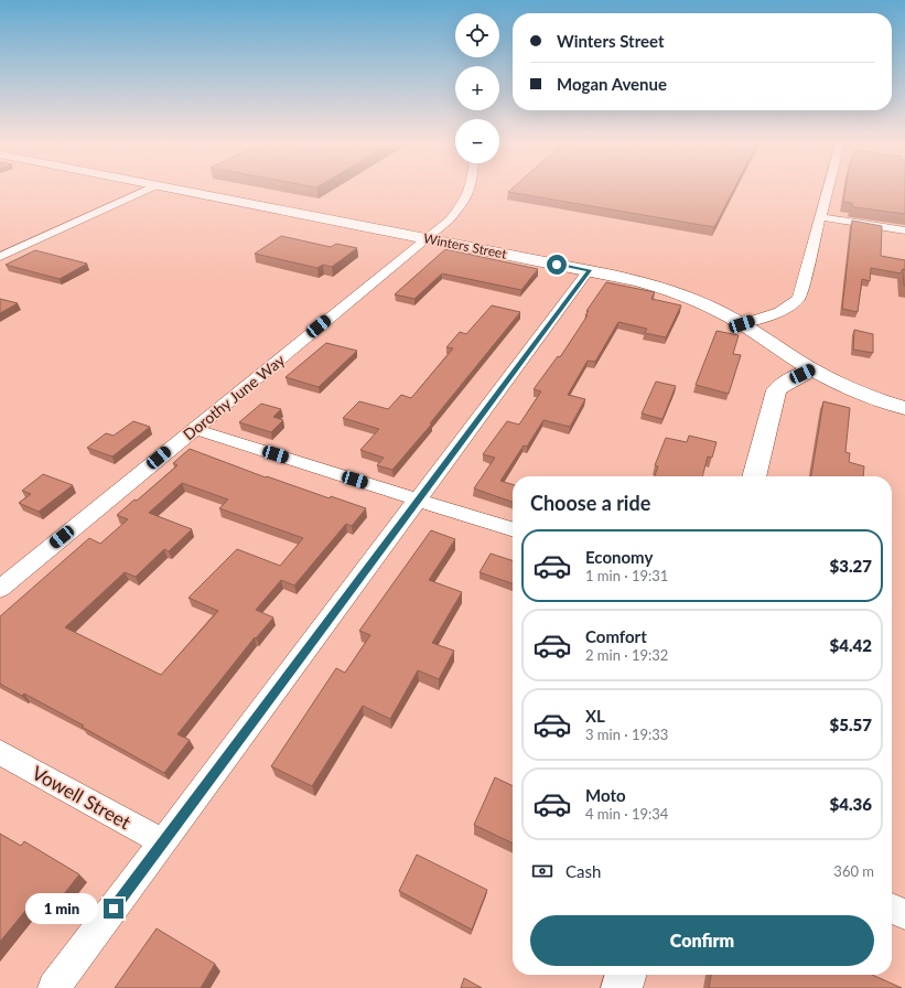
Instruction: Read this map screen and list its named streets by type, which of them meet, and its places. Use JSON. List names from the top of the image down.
{
  "streets": {
    "main road": ["Winters Street"],
    "street": ["Dorothy June Way", "Vowell Street"]
  },
  "crossings": [
    ["Winters Street", "Dorothy June Way"]
  ],
  "page": {
    "map_buttons": ["+", "−"],
    "banner": ["Winters Street", "Mogan Avenue"],
    "heading": "Choose a ride",
    "list": [
      {
        "name": "Economy",
        "note": "1 min · 19:31",
        "value": "$3.27"
      },
      {
        "name": "Comfort",
        "note": "2 min · 19:32",
        "value": "$4.42"
      },
      {
        "name": "XL",
        "note": "3 min · 19:33",
        "value": "$5.57"
      },
      {
        "name": "Moto",
        "note": "4 min · 19:34",
        "value": "$4.36"
      }
    ],
    "pay": ["Cash", "360 m"],
    "bubble": "1 min",
    "buttons": "Confirm"
  }
}
